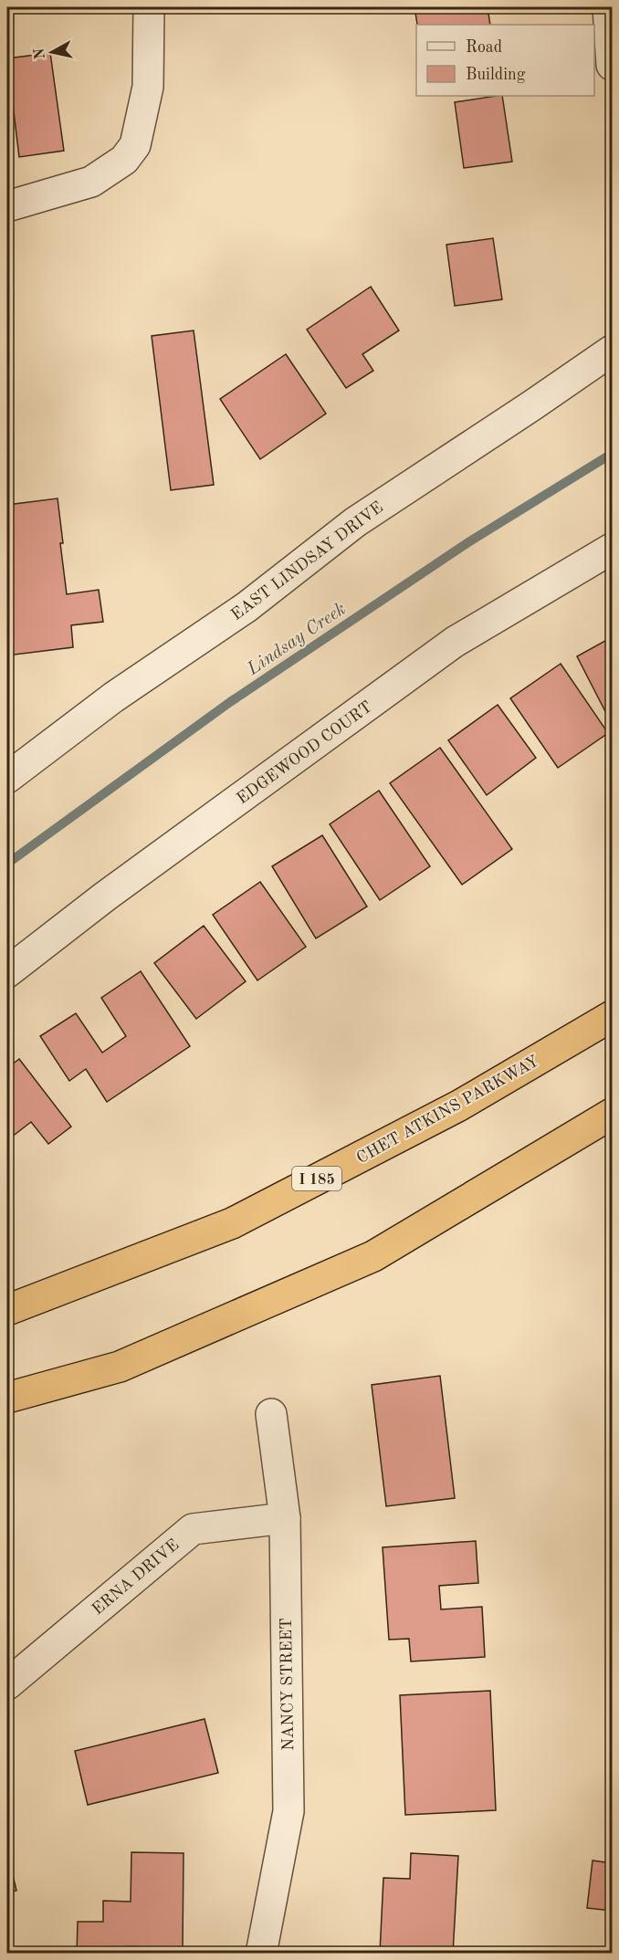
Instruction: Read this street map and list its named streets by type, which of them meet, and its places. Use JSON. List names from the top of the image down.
{
  "streets": {
    "highway": ["CHET ATKINS PARKWAY", "I 185"],
    "street": [
      "EAST LINDSAY DRIVE",
      "EDGEWOOD COURT",
      "ERNA DRIVE",
      "NANCY STREET"
    ]
  },
  "crossings": [
    ["ERNA DRIVE", "NANCY STREET"]
  ],
  "water": ["Lindsay Creek"],
  "legend": ["Road", "Building"],
  "north": "left"
}
